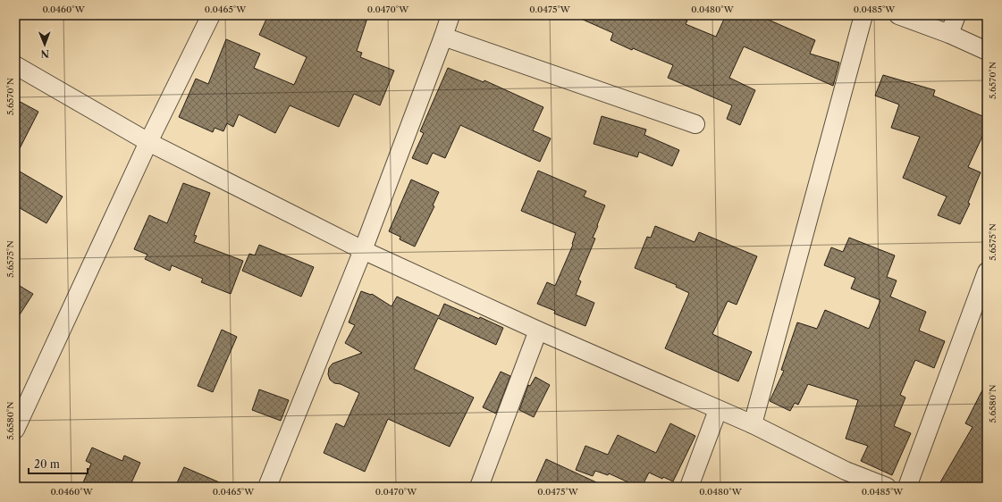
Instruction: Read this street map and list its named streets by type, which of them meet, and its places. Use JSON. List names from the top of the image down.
{
  "scale_bar": "20 m",
  "north": "bottom",
  "coordinates": [
    "0.0460°W",
    "0.0465°W",
    "0.0470°W",
    "0.0475°W",
    "0.0480°W",
    "0.0485°W",
    "5.6570°N",
    "5.6575°N",
    "5.6580°N"
  ]
}
